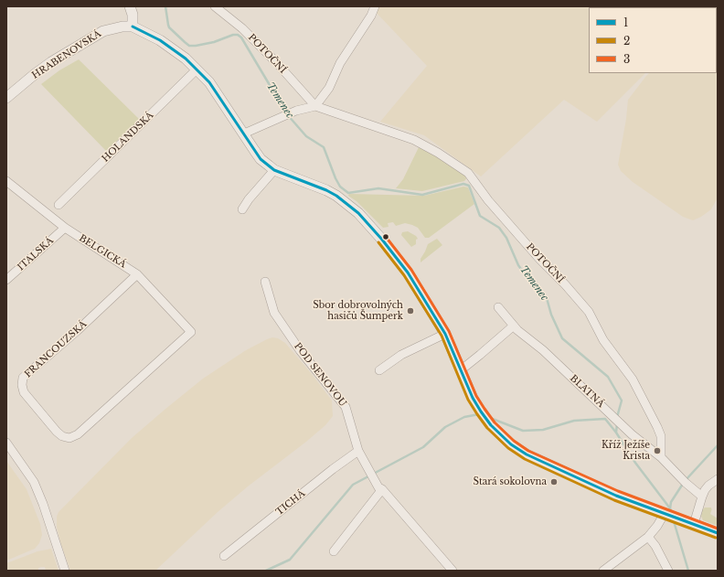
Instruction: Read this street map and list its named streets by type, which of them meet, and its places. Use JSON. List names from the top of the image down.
{
  "streets": {
    "street": [
      "POTOČNÍ",
      "HRABENOVSKÁ",
      "HOLANDSKÁ",
      "BELGICKÁ",
      "ITALSKÁ",
      "FRANCOUZSKÁ",
      "POD SENOVOU",
      "BLATNÁ",
      "TICHÁ"
    ]
  },
  "crossings": [
    ["POTOČNÍ", "BLATNÁ"],
    ["BELGICKÁ", "ITALSKÁ"],
    ["BELGICKÁ", "FRANCOUZSKÁ"],
    ["POD SENOVOU", "TICHÁ"]
  ],
  "water": ["Temenec"],
  "places": ["Sbor dobrovolných hasičů Šumperk", "Kříž Ježíše Krista", "Stará sokolovna"],
  "lines": ["transit line 1", "transit line 3", "transit line 2"],
  "legend": ["1", "2", "3"]
}
